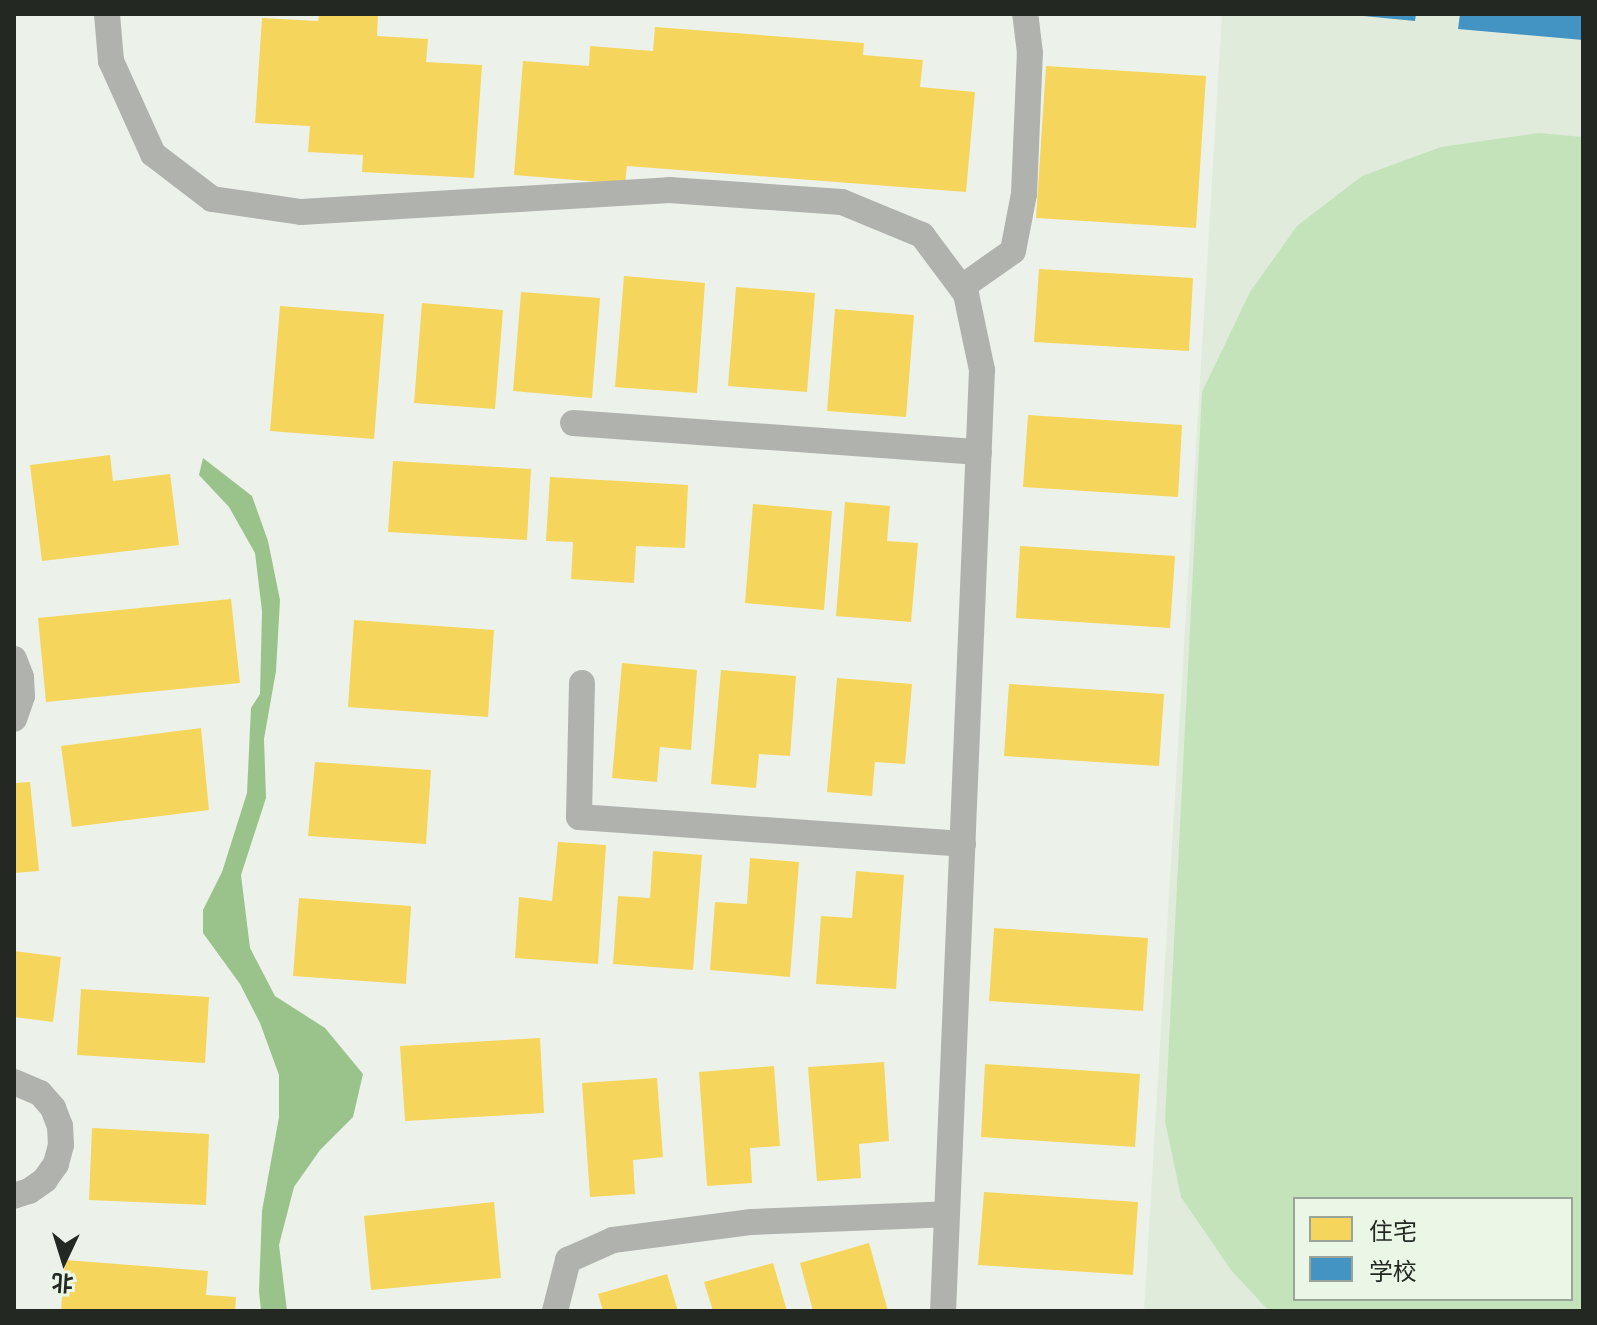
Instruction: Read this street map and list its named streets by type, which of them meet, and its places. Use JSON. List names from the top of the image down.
{
  "legend": ["住宅", "学校"],
  "north": "bottom"
}
